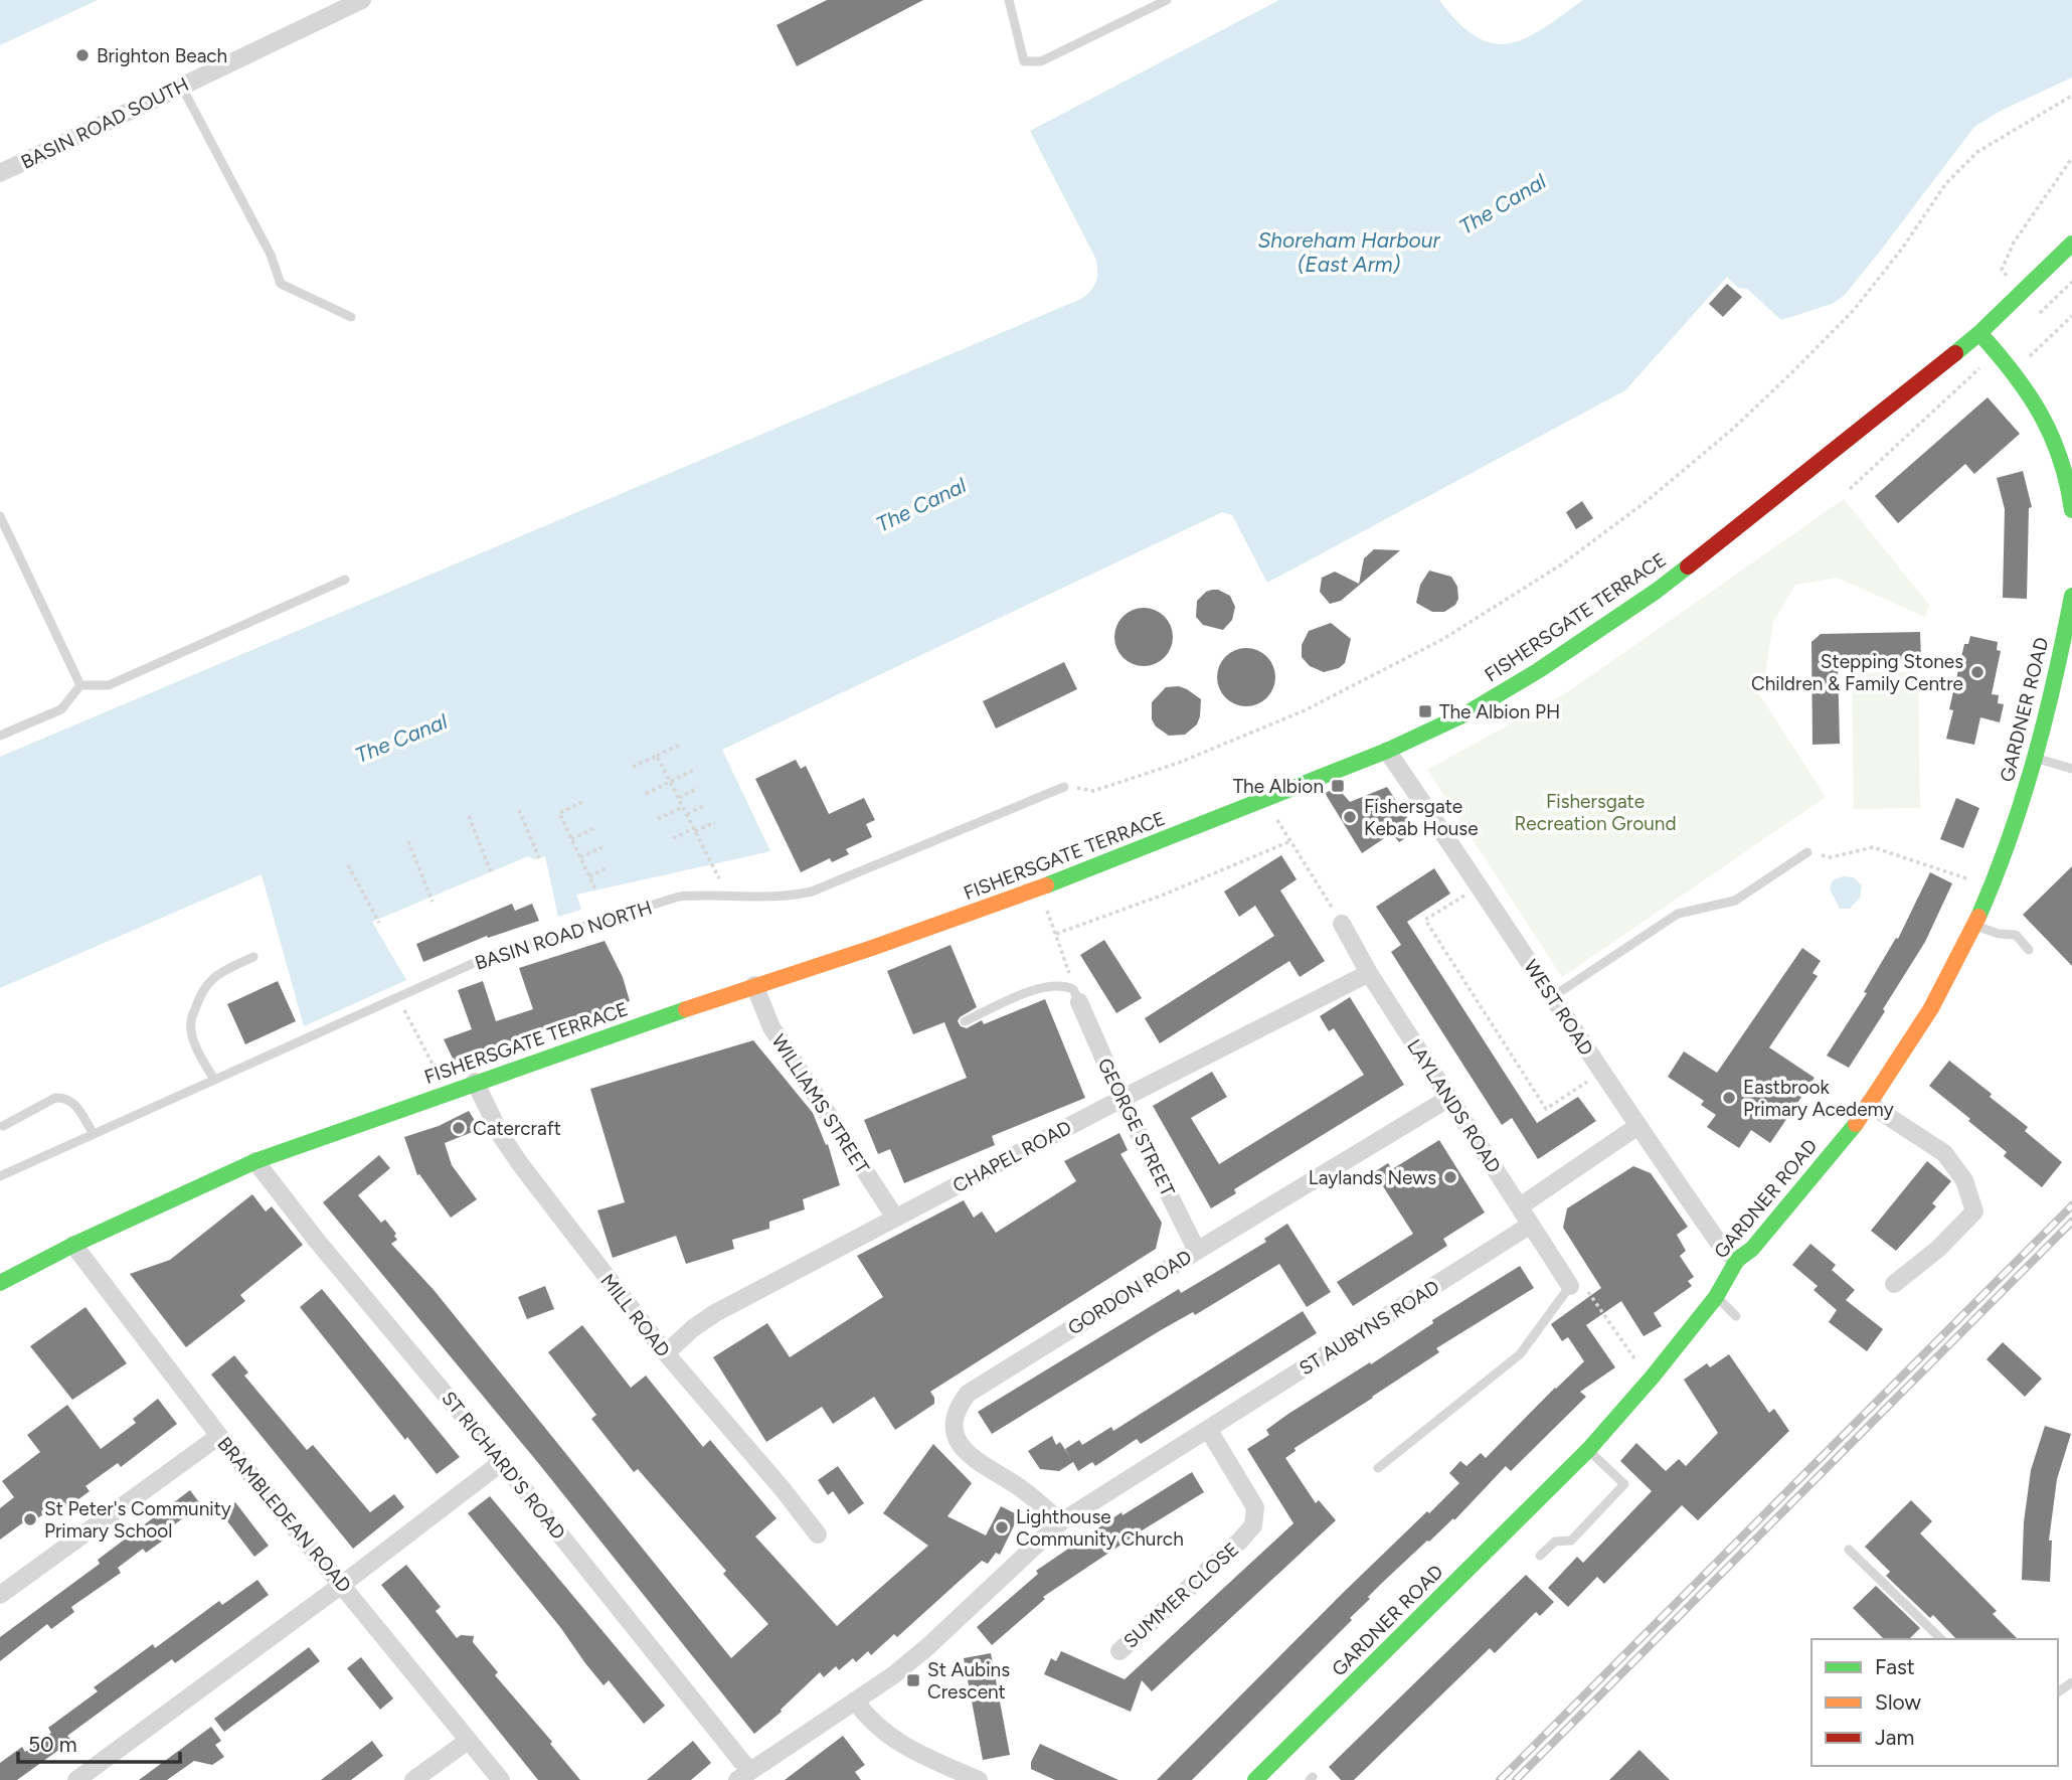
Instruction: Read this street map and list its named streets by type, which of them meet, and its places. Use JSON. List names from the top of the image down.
{
  "streets": {
    "main road": ["FISHERSGATE TERRACE", "GARDNER ROAD"],
    "street": [
      "BASIN ROAD SOUTH",
      "WEST ROAD",
      "WILLIAMS STREET",
      "LAYLANDS ROAD",
      "GEORGE STREET",
      "CHAPEL ROAD",
      "GORDON ROAD",
      "MILL ROAD",
      "ST AUBYNS ROAD",
      "ST RICHARD'S ROAD",
      "BRAMBLEDEAN ROAD",
      "SUMMER CLOSE"
    ],
    "lane": ["BASIN ROAD NORTH"]
  },
  "crossings": [
    ["FISHERSGATE TERRACE", "WEST ROAD"],
    ["FISHERSGATE TERRACE", "WILLIAMS STREET"],
    ["FISHERSGATE TERRACE", "MILL ROAD"],
    ["FISHERSGATE TERRACE", "ST RICHARD'S ROAD"],
    ["FISHERSGATE TERRACE", "BRAMBLEDEAN ROAD"],
    ["GARDNER ROAD", "WEST ROAD"],
    ["WILLIAMS STREET", "CHAPEL ROAD"],
    ["LAYLANDS ROAD", "CHAPEL ROAD"],
    ["LAYLANDS ROAD", "GORDON ROAD"],
    ["LAYLANDS ROAD", "ST AUBYNS ROAD"],
    ["GEORGE STREET", "CHAPEL ROAD"],
    ["GEORGE STREET", "GORDON ROAD"],
    ["CHAPEL ROAD", "MILL ROAD"],
    ["GORDON ROAD", "ST AUBYNS ROAD"],
    ["ST AUBYNS ROAD", "ST RICHARD'S ROAD"],
    ["ST AUBYNS ROAD", "SUMMER CLOSE"]
  ],
  "water": ["The Canal", "Shoreham Harbour (East Arm)"],
  "parks": ["Fishersgate Recreation Ground"],
  "places": {
    "other": [
      "Brighton Beach",
      "Stepping Stones Children & Family Centre",
      "Fishersgate Kebab House",
      "Eastbrook Primary Acedemy",
      "Catercraft",
      "Laylands News",
      "St Peter's Community Primary School",
      "Lighthouse Community Church"
    ],
    "transit": ["The Albion PH", "The Albion", "St Aubins Crescent"]
  },
  "legend": ["Fast", "Slow", "Jam"],
  "scale_bar": "50 m"
}
